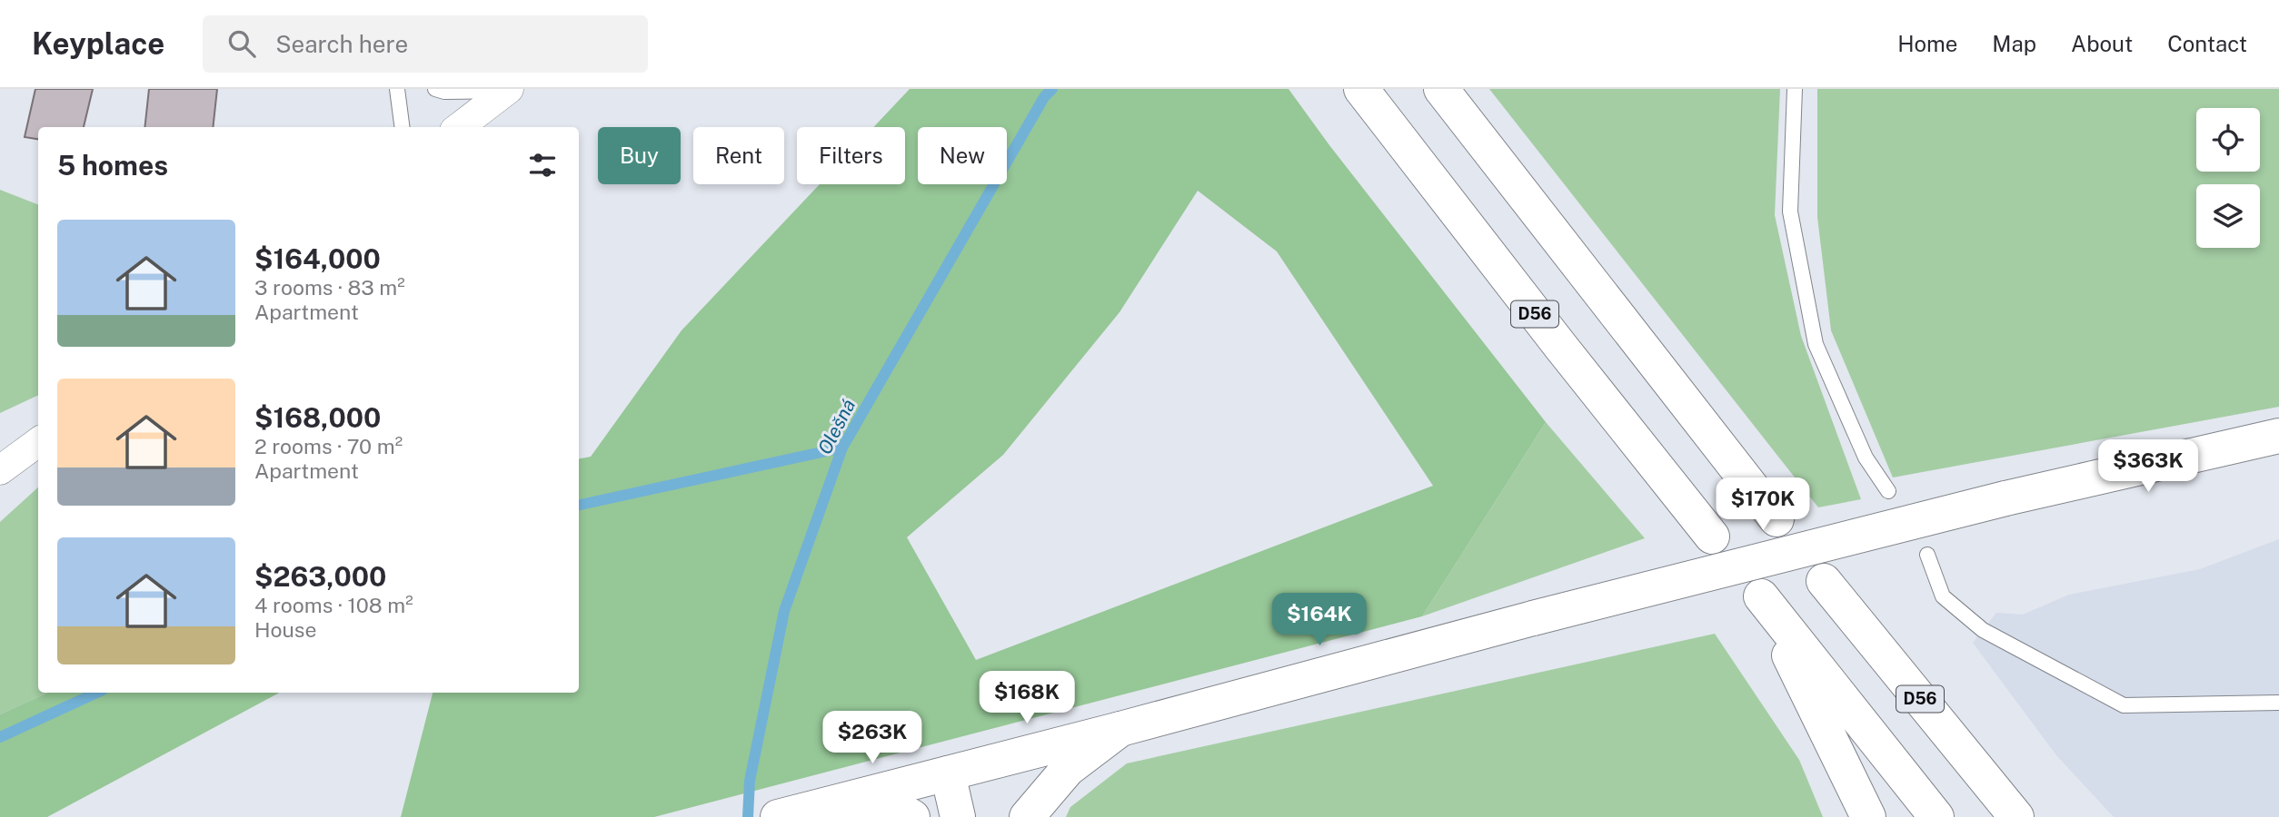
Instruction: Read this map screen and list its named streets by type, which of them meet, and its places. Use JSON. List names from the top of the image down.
{
  "streets": {
    "main road": ["D56"]
  },
  "water": ["Olešná"],
  "page": {
    "header": "Keyplace",
    "search": "Search here",
    "nav": [
      "Home",
      "Map",
      "About",
      "Contact"
    ],
    "chip": [
      "Buy",
      "Rent",
      "Filters",
      "New"
    ],
    "heading": "5 homes",
    "list": [
      {
        "name": "$164,000",
        "note": "3 rooms · 83 m² · Apartment"
      },
      {
        "name": "$168,000",
        "note": "2 rooms · 70 m² · Apartment"
      },
      {
        "name": "$263,000",
        "note": "4 rooms · 108 m² · House"
      }
    ],
    "price": [
      "$363K",
      "$170K",
      "$164K",
      "$168K",
      "$263K"
    ]
  }
}
